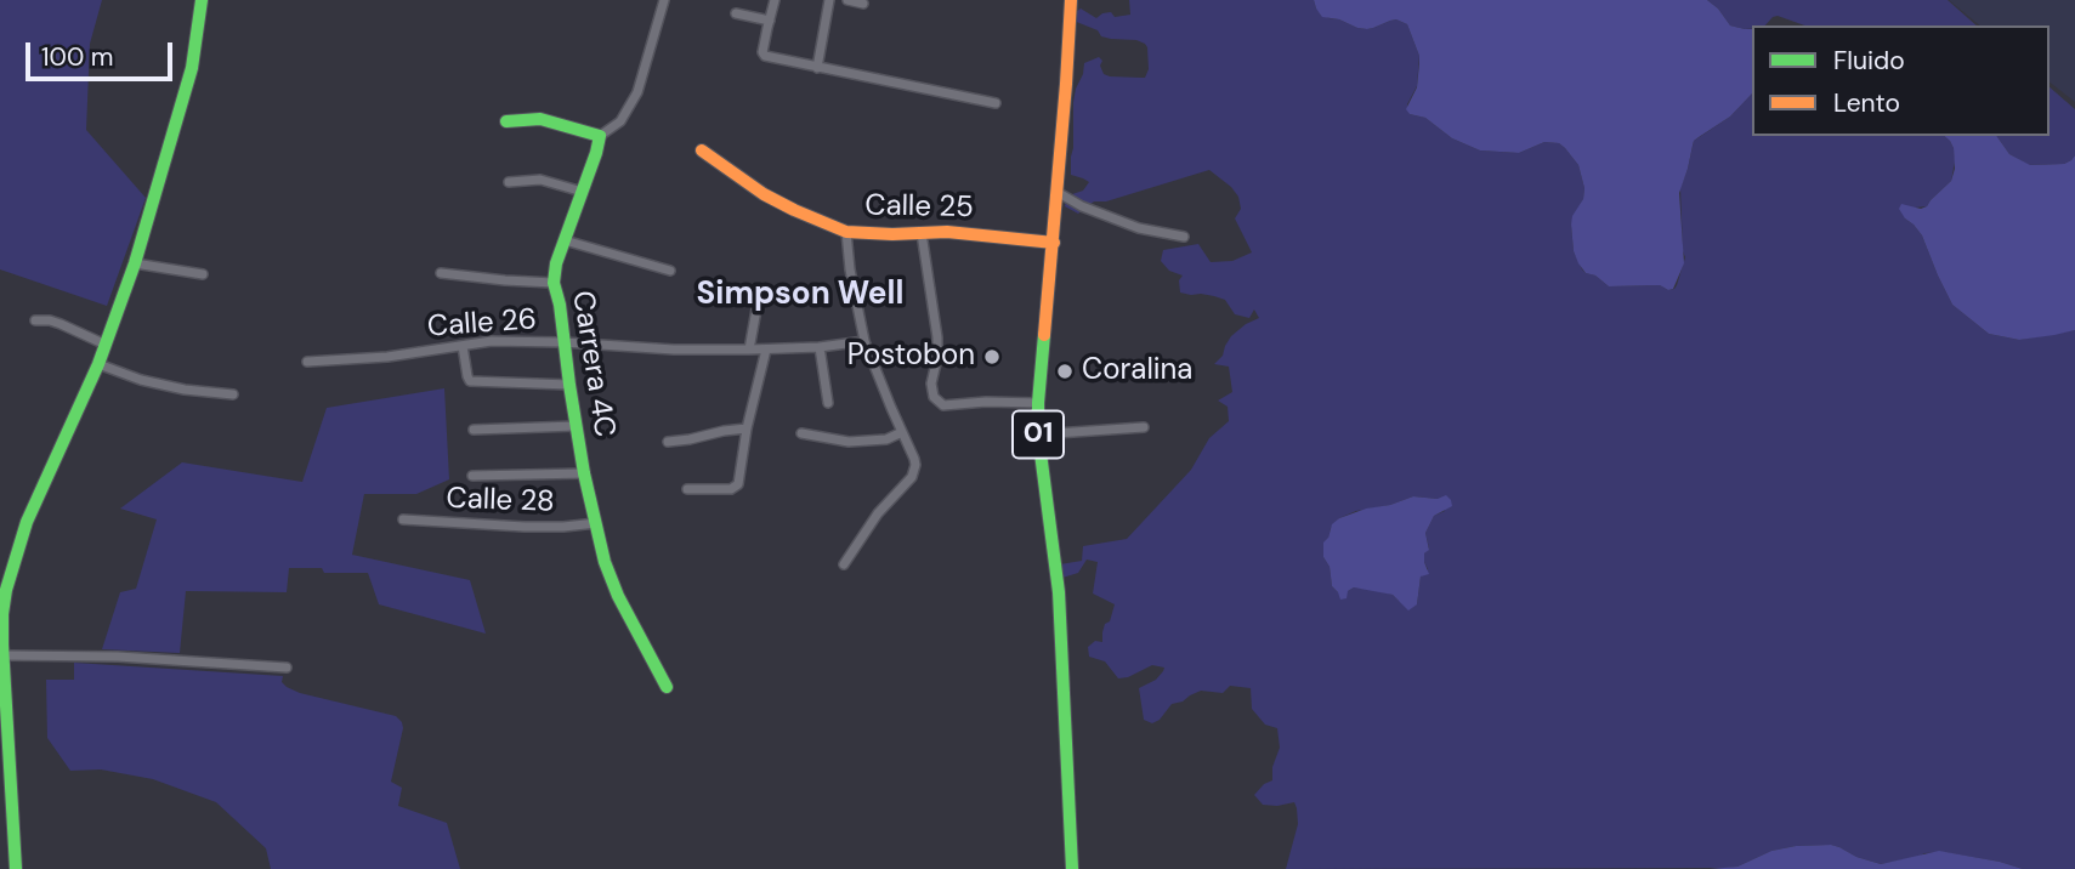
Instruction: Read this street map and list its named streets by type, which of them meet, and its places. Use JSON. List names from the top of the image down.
{
  "streets": {
    "main road": ["Calle 25", "Carrera 4C", "01"],
    "street": ["Calle 26", "Calle 28"]
  },
  "crossings": [
    ["Calle 25", "01"],
    ["Calle 26", "Carrera 4C"],
    ["Carrera 4C", "Calle 28"]
  ],
  "districts": ["Simpson Well"],
  "places": ["Postobon", "Coralina"],
  "legend": ["Fluido", "Lento"],
  "scale_bar": "100 m"
}
